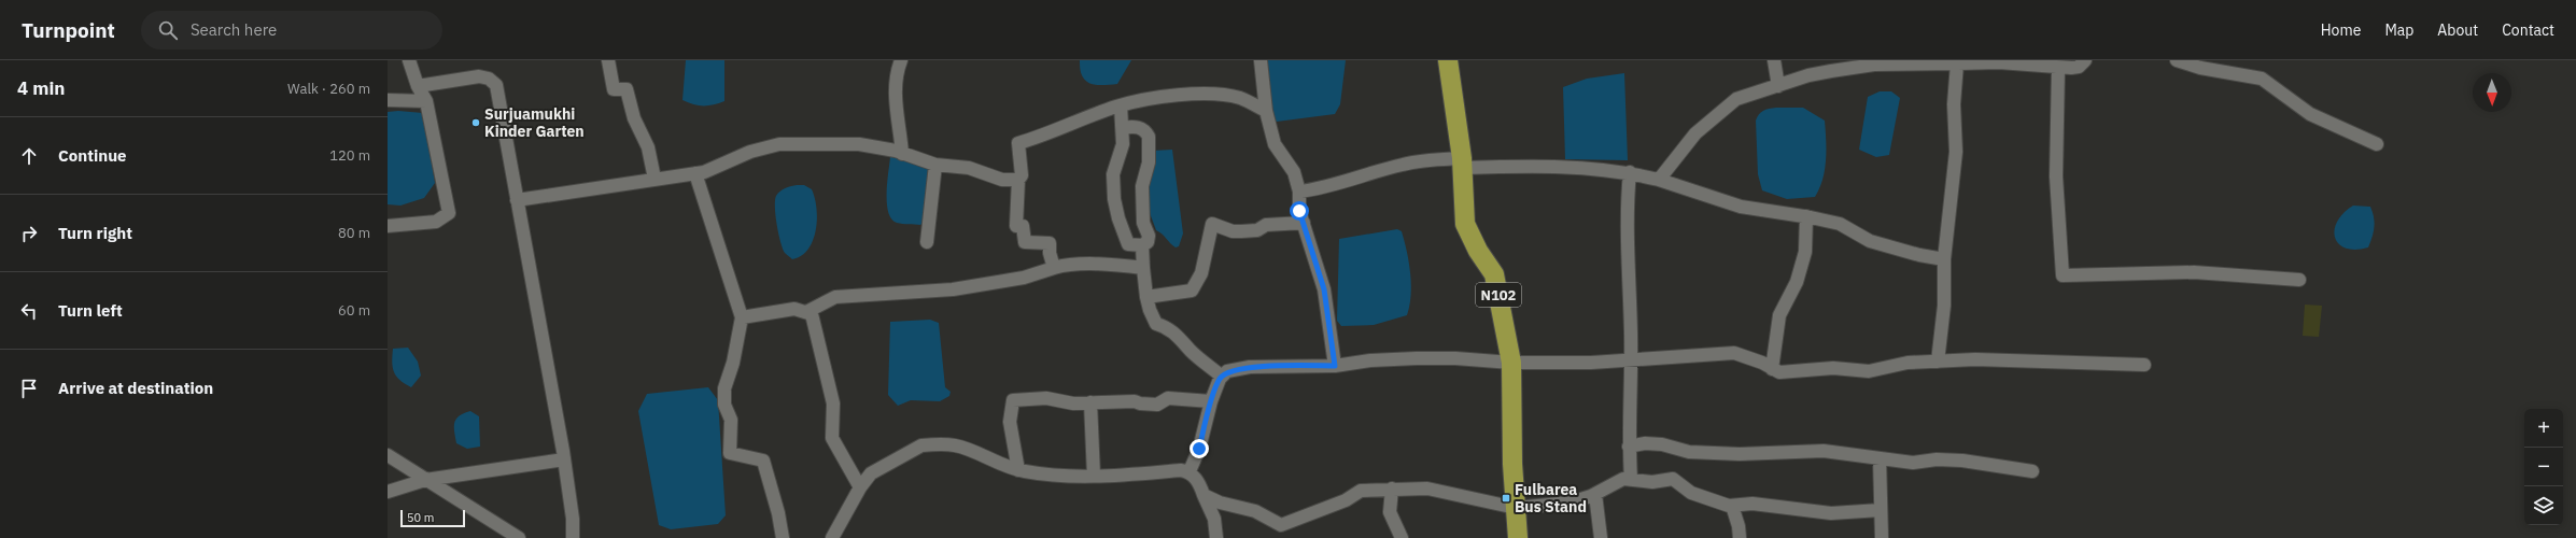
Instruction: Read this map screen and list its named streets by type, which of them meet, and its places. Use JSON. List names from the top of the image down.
{
  "streets": {
    "highway": ["N102"]
  },
  "places": {
    "other": ["Surjuamukhi Kinder Garten"],
    "transit": ["Fulbarea Bus Stand"]
  },
  "scale_bar": "50 m",
  "north": "bottom",
  "page": {
    "header": "Turnpoint",
    "search": "Search here",
    "nav": [
      "Home",
      "Map",
      "About",
      "Contact"
    ],
    "heading": ["4 min", "Walk · 260 m"],
    "list": [
      ["Continue", "120 m"],
      ["Turn right", "80 m"],
      ["Turn left", "60 m"],
      "Arrive at destination"
    ],
    "map_buttons": ["+", "−"],
    "scale": "50 m"
  }
}
